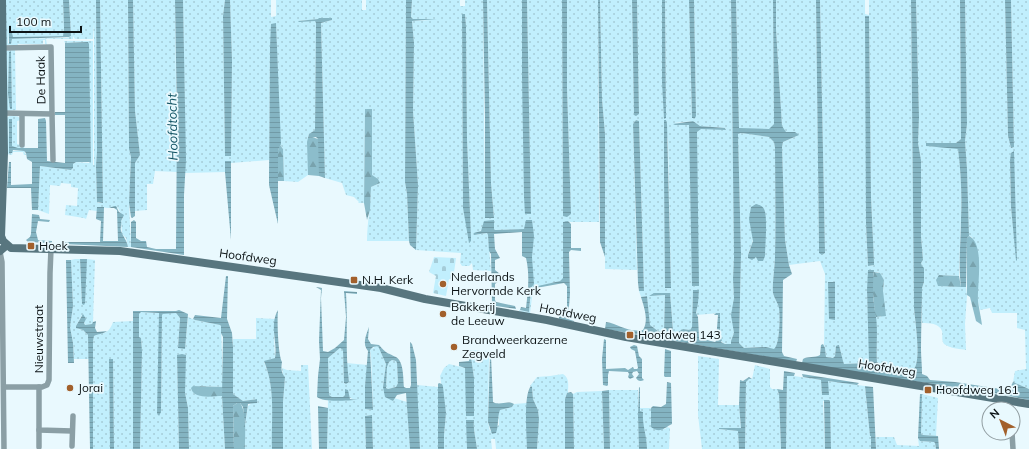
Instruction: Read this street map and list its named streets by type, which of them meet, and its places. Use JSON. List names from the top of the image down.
{
  "streets": {
    "street": ["De Haak", "Hoofdweg", "Nieuwstraat"]
  },
  "crossings": [
    ["Hoofdweg", "Nieuwstraat"]
  ],
  "water": ["Hoofdtocht"],
  "places": {
    "transit": [
      "Hoek",
      "N.H. Kerk",
      "Hoofdweg 143",
      "Hoofdweg 161"
    ],
    "other": [
      "Nederlands Hervormde Kerk",
      "Bakkerij de Leeuw",
      "Brandweerkazerne Zegveld",
      "Jorai"
    ]
  },
  "scale_bar": "100 m",
  "north": "top left"
}
